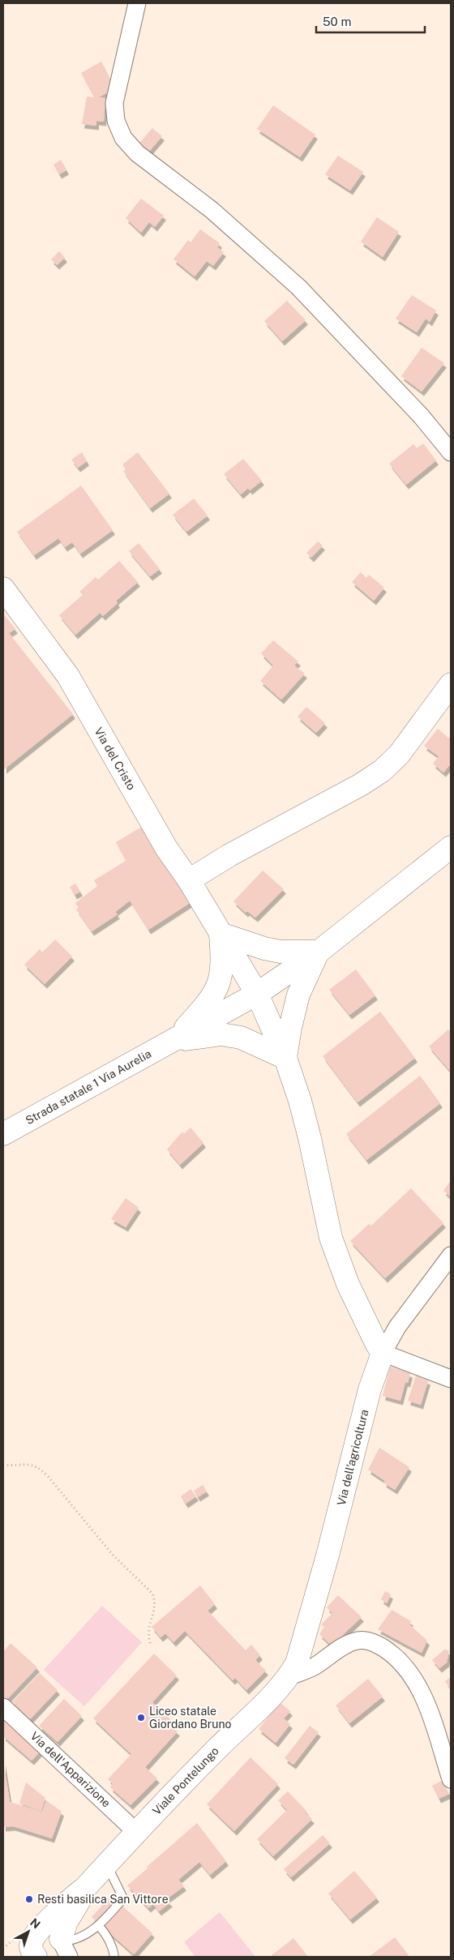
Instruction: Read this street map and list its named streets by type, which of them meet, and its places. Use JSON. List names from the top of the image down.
{
  "streets": {
    "street": [
      "Via del Cristo",
      "Strada statale 1 Via Aurelia",
      "Via dell'agricoltura",
      "Via dell'Apparizione",
      "Viale Pontelungo"
    ]
  },
  "crossings": [
    ["Via del Cristo", "Strada statale 1 Via Aurelia"],
    ["Via del Cristo", "Via dell'agricoltura"],
    ["Via dell'agricoltura", "Viale Pontelungo"],
    ["Via dell'Apparizione", "Viale Pontelungo"]
  ],
  "places": ["Liceo statale Giordano Bruno", "Resti basilica San Vittore"],
  "scale_bar": "50 m",
  "north": "top right"
}
